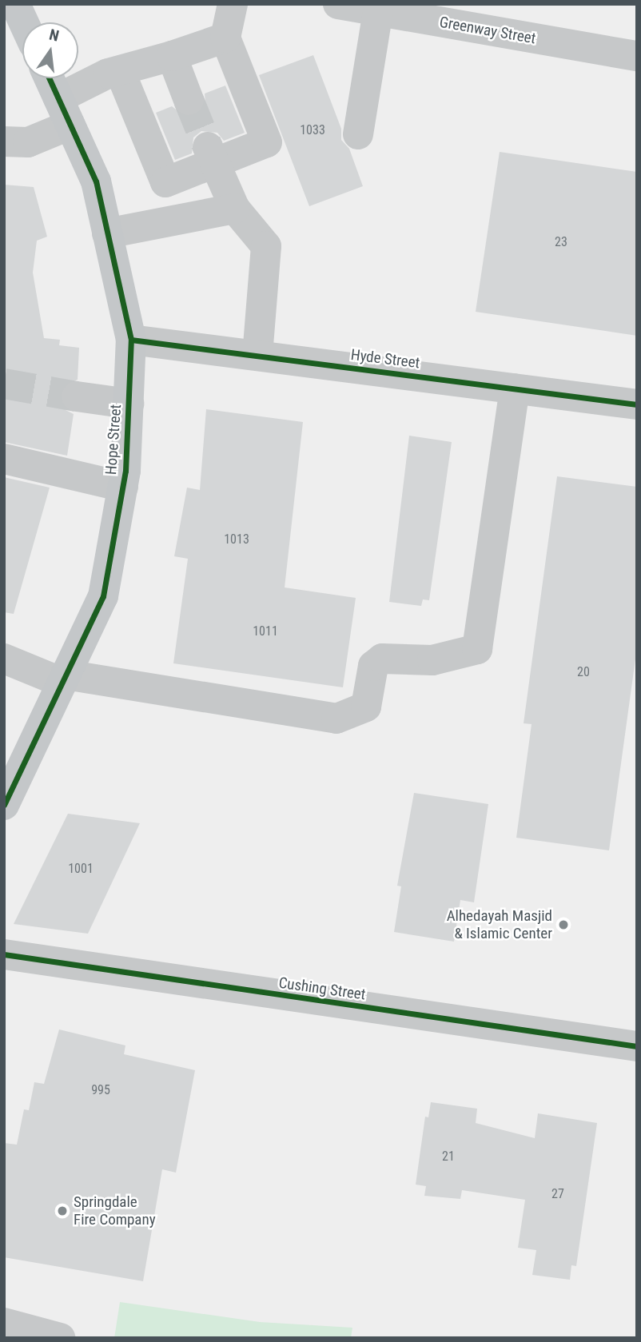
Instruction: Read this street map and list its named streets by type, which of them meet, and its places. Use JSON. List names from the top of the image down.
{
  "streets": {
    "main road": ["Hope Street"],
    "street": ["Greenway Street", "Hyde Street", "Cushing Street"]
  },
  "crossings": [
    ["Hyde Street", "Hope Street"]
  ],
  "places": ["Alhedayah Masjid & Islamic Center", "Springdale Fire Company"],
  "house_numbers": [
    "1033",
    "23",
    "1013",
    "1011",
    "20",
    "1001",
    "995",
    "21",
    "27"
  ],
  "north": "top"
}
